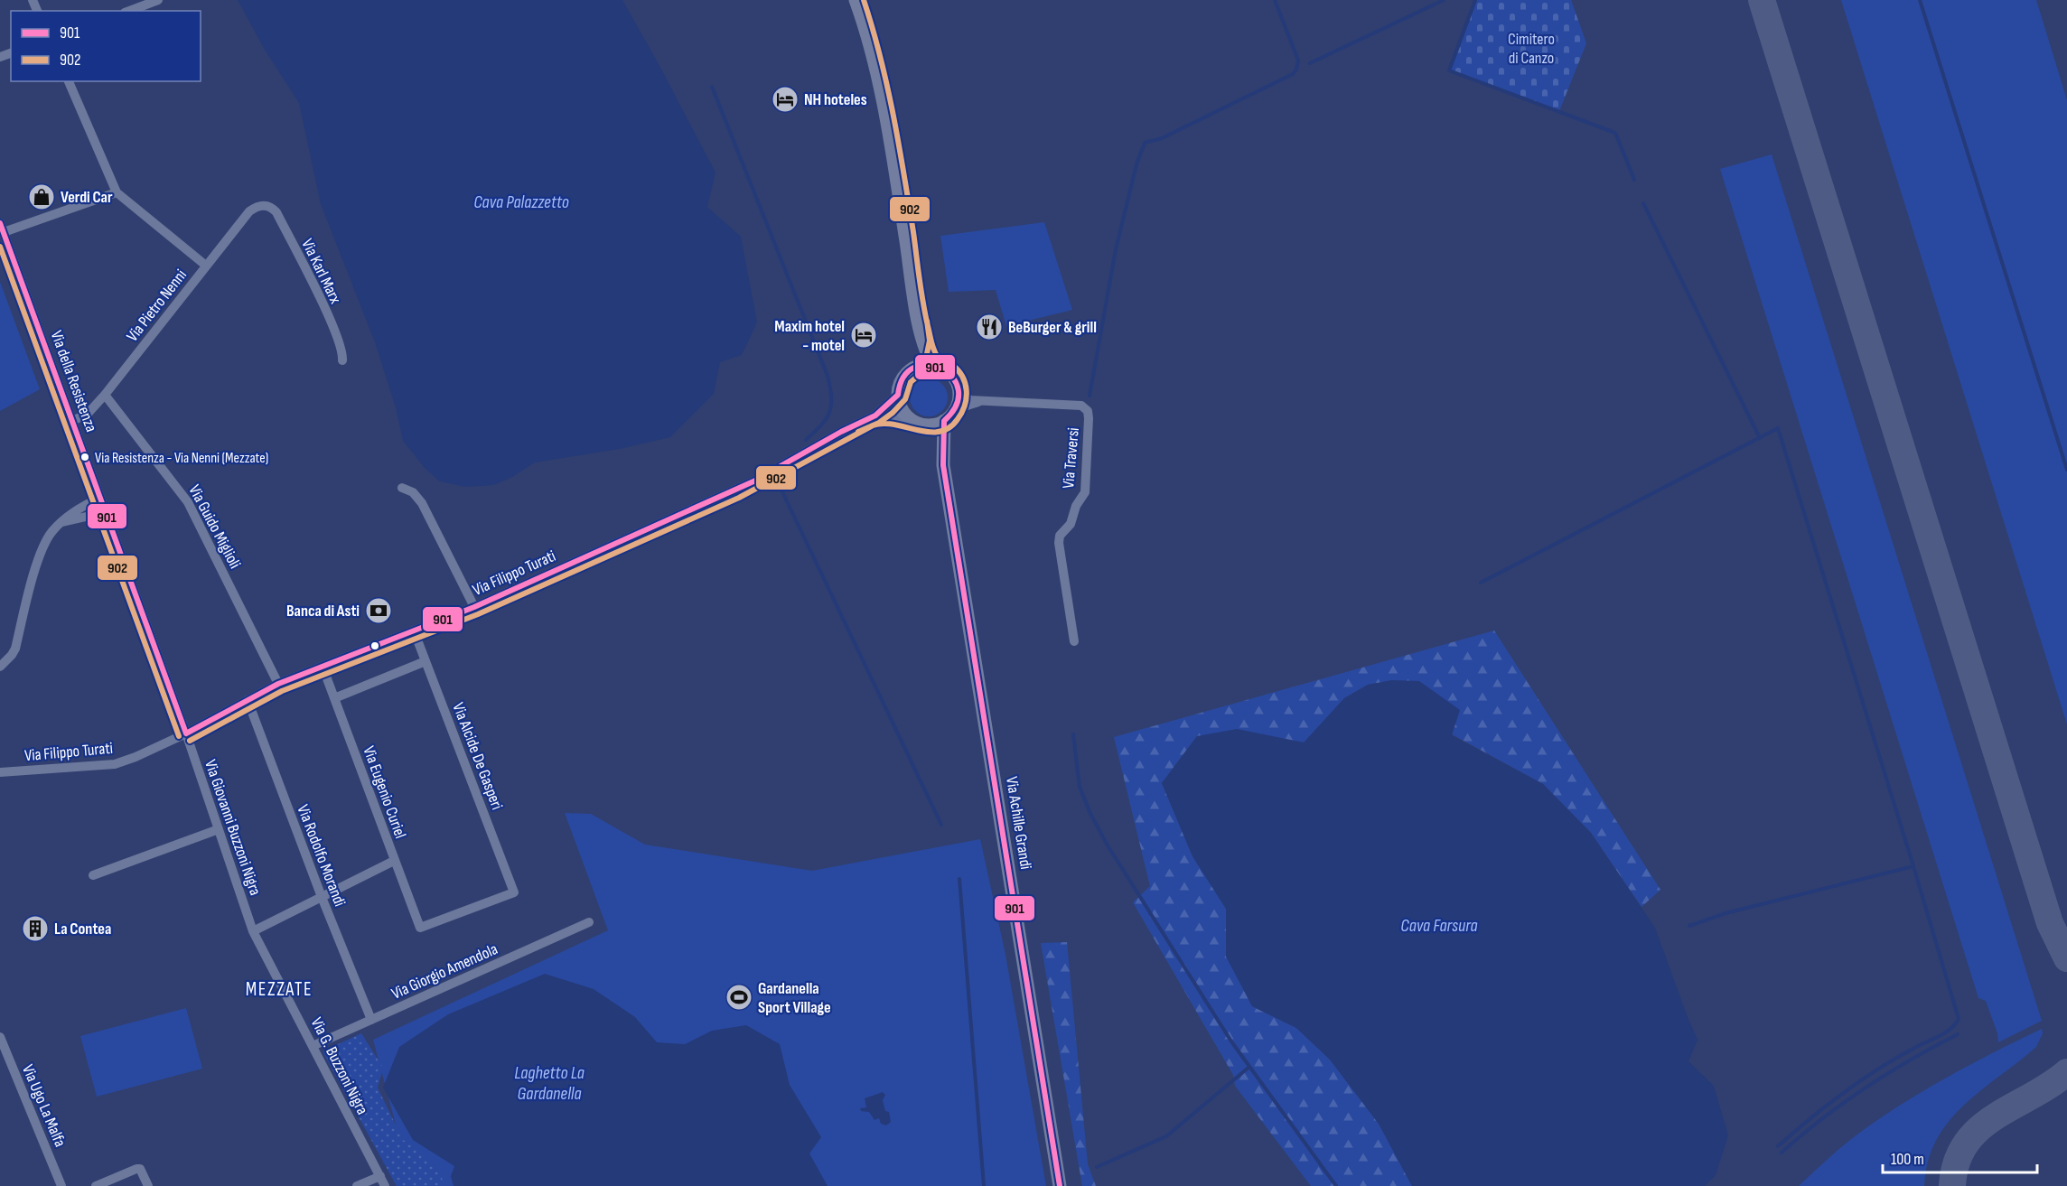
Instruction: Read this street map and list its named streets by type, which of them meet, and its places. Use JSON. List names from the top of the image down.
{
  "streets": {
    "main road": ["Via Achille Grandi"],
    "street": [
      "Via Karl Marx",
      "Via Pietro Nenni",
      "Via della Resistenza",
      "Via Traversi",
      "Via Guido Miglioli",
      "Via Filippo Turati",
      "Via Alcide De Gasperi",
      "Via Eugenio Curiel",
      "Via Giovanni Buzzoni Nigra",
      "Via Rodolfo Morandi",
      "Via Giorgio Amendola",
      "Via G. Buzzoni Nigra",
      "Via Ugo La Malfa"
    ]
  },
  "crossings": [
    ["Via Karl Marx", "Via Pietro Nenni"],
    ["Via Pietro Nenni", "Via della Resistenza"],
    ["Via Pietro Nenni", "Via Guido Miglioli"],
    ["Via della Resistenza", "Via Filippo Turati"],
    ["Via della Resistenza", "Via Giovanni Buzzoni Nigra"],
    ["Via Guido Miglioli", "Via Filippo Turati"],
    ["Via Filippo Turati", "Via Alcide De Gasperi"],
    ["Via Filippo Turati", "Via Eugenio Curiel"],
    ["Via Filippo Turati", "Via Achille Grandi"],
    ["Via Filippo Turati", "Via Giovanni Buzzoni Nigra"],
    ["Via Filippo Turati", "Via Rodolfo Morandi"],
    ["Via Alcide De Gasperi", "Via Eugenio Curiel"],
    ["Via Giovanni Buzzoni Nigra", "Via G. Buzzoni Nigra"],
    ["Via Rodolfo Morandi", "Via Giorgio Amendola"],
    ["Via Giorgio Amendola", "Via G. Buzzoni Nigra"]
  ],
  "districts": ["MEZZATE"],
  "water": ["Cava Palazzetto", "Cava Farsura", "Laghetto La Gardanella"],
  "parks": ["Cimitero di Canzo"],
  "places": {
    "hotel": ["NH hoteles", "Maxim hotel - motel"],
    "shop": ["Verdi Car"],
    "restaurant": ["BeBurger & grill"],
    "other": ["Via Resistenza - Via Nenni (Mezzate)"],
    "bank": ["Banca di Asti"],
    "building": ["La Contea"],
    "sports": ["Gardanella Sport Village"]
  },
  "lines": ["transit line 902", "transit line 901"],
  "legend": ["901", "902"],
  "scale_bar": "100 m"
}
